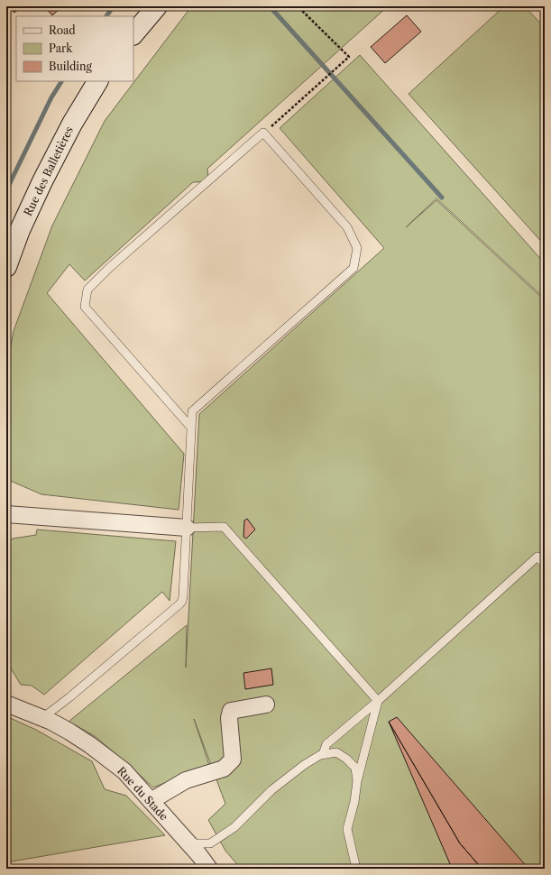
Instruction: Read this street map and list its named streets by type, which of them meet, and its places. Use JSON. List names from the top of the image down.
{
  "streets": {
    "main road": ["Rue des Balletières"],
    "street": ["Rue du Stade"]
  },
  "legend": ["Road", "Park", "Building"]
}
